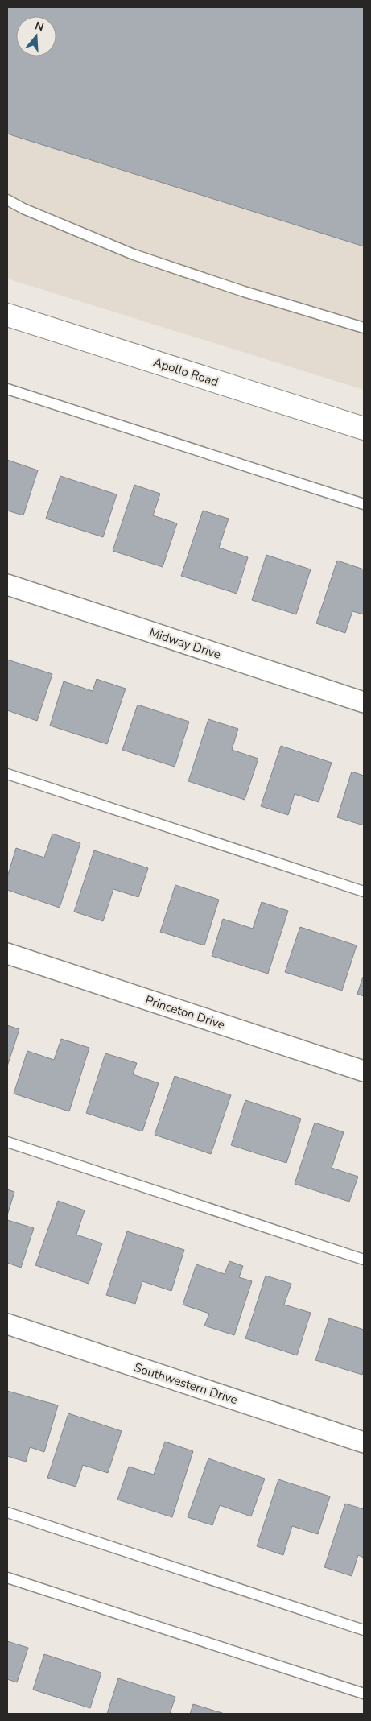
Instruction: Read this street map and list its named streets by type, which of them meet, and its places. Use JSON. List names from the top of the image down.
{
  "streets": {
    "street": [
      "Apollo Road",
      "Midway Drive",
      "Princeton Drive",
      "Southwestern Drive"
    ]
  },
  "north": "top"
}
